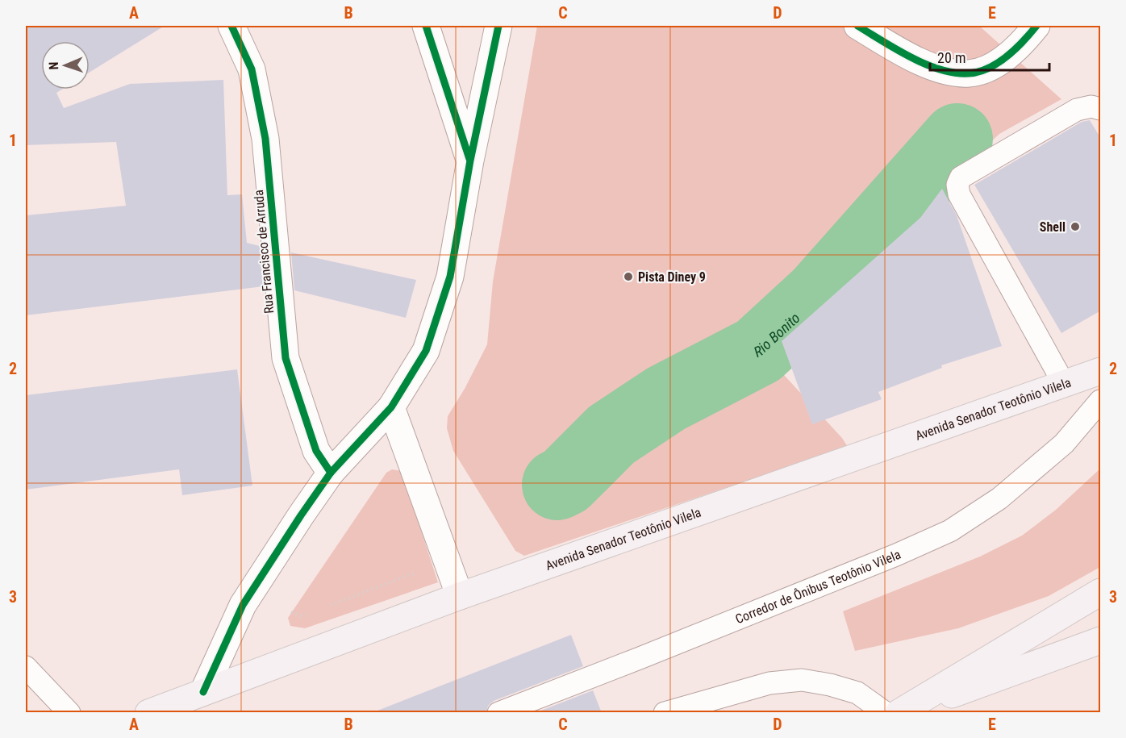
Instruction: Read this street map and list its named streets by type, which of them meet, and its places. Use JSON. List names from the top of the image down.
{
  "streets": {
    "main road": ["Avenida Senador Teotônio Vilela"],
    "street": ["Rua Francisco de Arruda"],
    "lane": ["Corredor de Ônibus Teotônio Vilela"]
  },
  "water": ["Rio Bonito"],
  "places": ["Shell", "Pista Diney 9"],
  "scale_bar": "20 m",
  "north": "left",
  "grid": {
    "columns": [
      "A",
      "B",
      "C",
      "D",
      "E"
    ],
    "rows": ["1", "2", "3"]
  }
}
